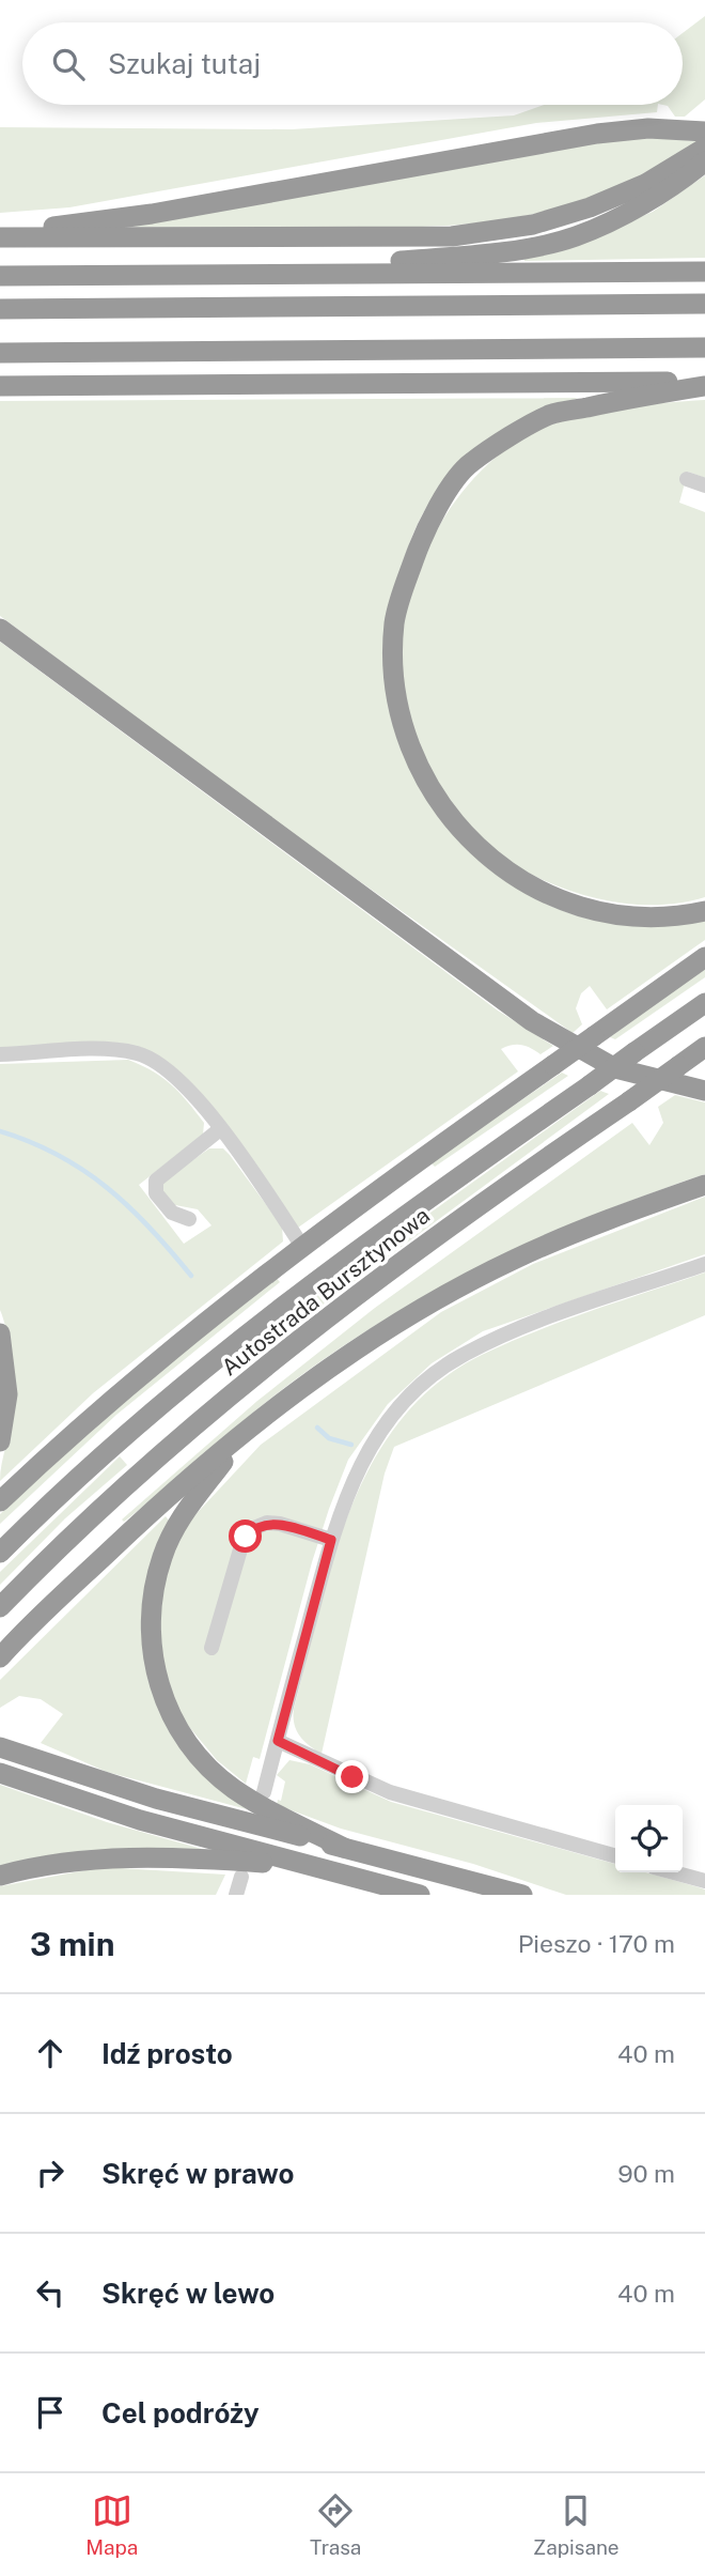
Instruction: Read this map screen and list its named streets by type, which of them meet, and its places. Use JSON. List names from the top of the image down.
{
  "streets": {
    "highway": ["Autostrada Bursztynowa"]
  },
  "page": {
    "search": "Szukaj tutaj",
    "heading": ["3 min", "Pieszo · 170 m"],
    "list": [
      ["Idź prosto", "40 m"],
      ["Skręć w prawo", "90 m"],
      ["Skręć w lewo", "40 m"],
      "Cel podróży"
    ],
    "nav": ["Mapa", "Trasa", "Zapisane"]
  }
}
